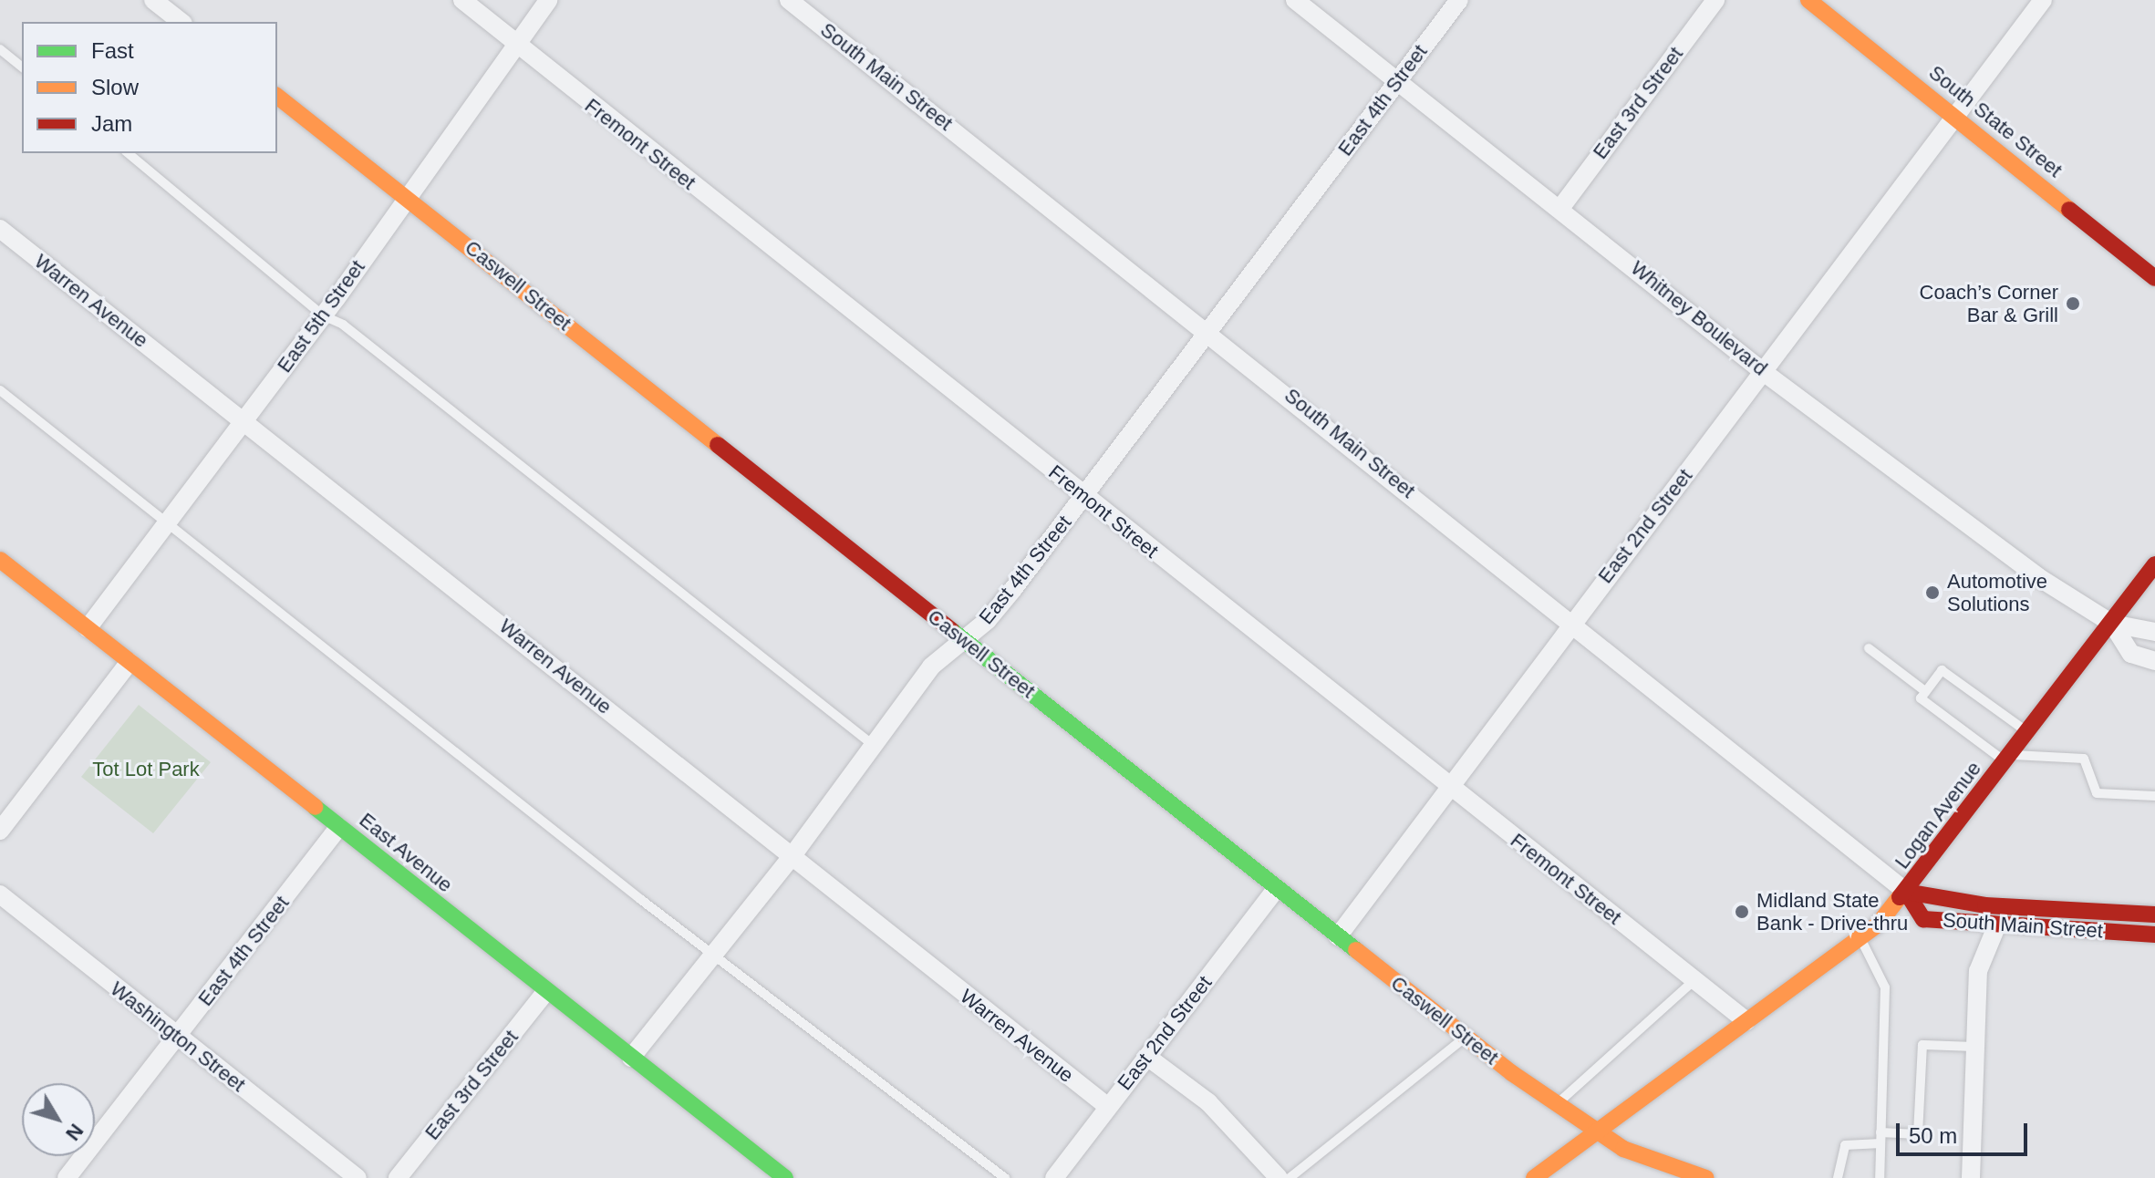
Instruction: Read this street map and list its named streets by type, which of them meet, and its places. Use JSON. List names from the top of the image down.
{
  "streets": {
    "street": [
      "South Main Street",
      "East 4th Street",
      "East 3rd Street",
      "South State Street",
      "Fremont Street",
      "Caswell Street",
      "Warren Avenue",
      "East 5th Street",
      "Whitney Boulevard",
      "East 2nd Street",
      "Logan Avenue",
      "East Avenue",
      "Washington Street"
    ]
  },
  "crossings": [
    ["South Main Street", "East 4th Street"],
    ["South Main Street", "East 2nd Street"],
    ["South Main Street", "Logan Avenue"],
    ["East 4th Street", "Fremont Street"],
    ["East 4th Street", "Caswell Street"],
    ["East 4th Street", "Warren Avenue"],
    ["East 4th Street", "Whitney Boulevard"],
    ["East 4th Street", "East Avenue"],
    ["East 4th Street", "Washington Street"],
    ["East 3rd Street", "Whitney Boulevard"],
    ["East 3rd Street", "East Avenue"],
    ["South State Street", "East 2nd Street"],
    ["Fremont Street", "East 5th Street"],
    ["Fremont Street", "East 2nd Street"],
    ["Fremont Street", "Logan Avenue"],
    ["Caswell Street", "East 5th Street"],
    ["Caswell Street", "East 2nd Street"],
    ["Caswell Street", "Logan Avenue"],
    ["Warren Avenue", "East 5th Street"],
    ["Warren Avenue", "East 2nd Street"],
    ["East 5th Street", "East Avenue"],
    ["Whitney Boulevard", "East 2nd Street"],
    ["Whitney Boulevard", "Logan Avenue"]
  ],
  "parks": ["Tot Lot Park"],
  "places": ["Coach’s Corner Bar & Grill", "Automotive Solutions", "Midland State Bank - Drive-thru"],
  "legend": ["Fast", "Slow", "Jam"],
  "scale_bar": "50 m",
  "north": "bottom right"
}
